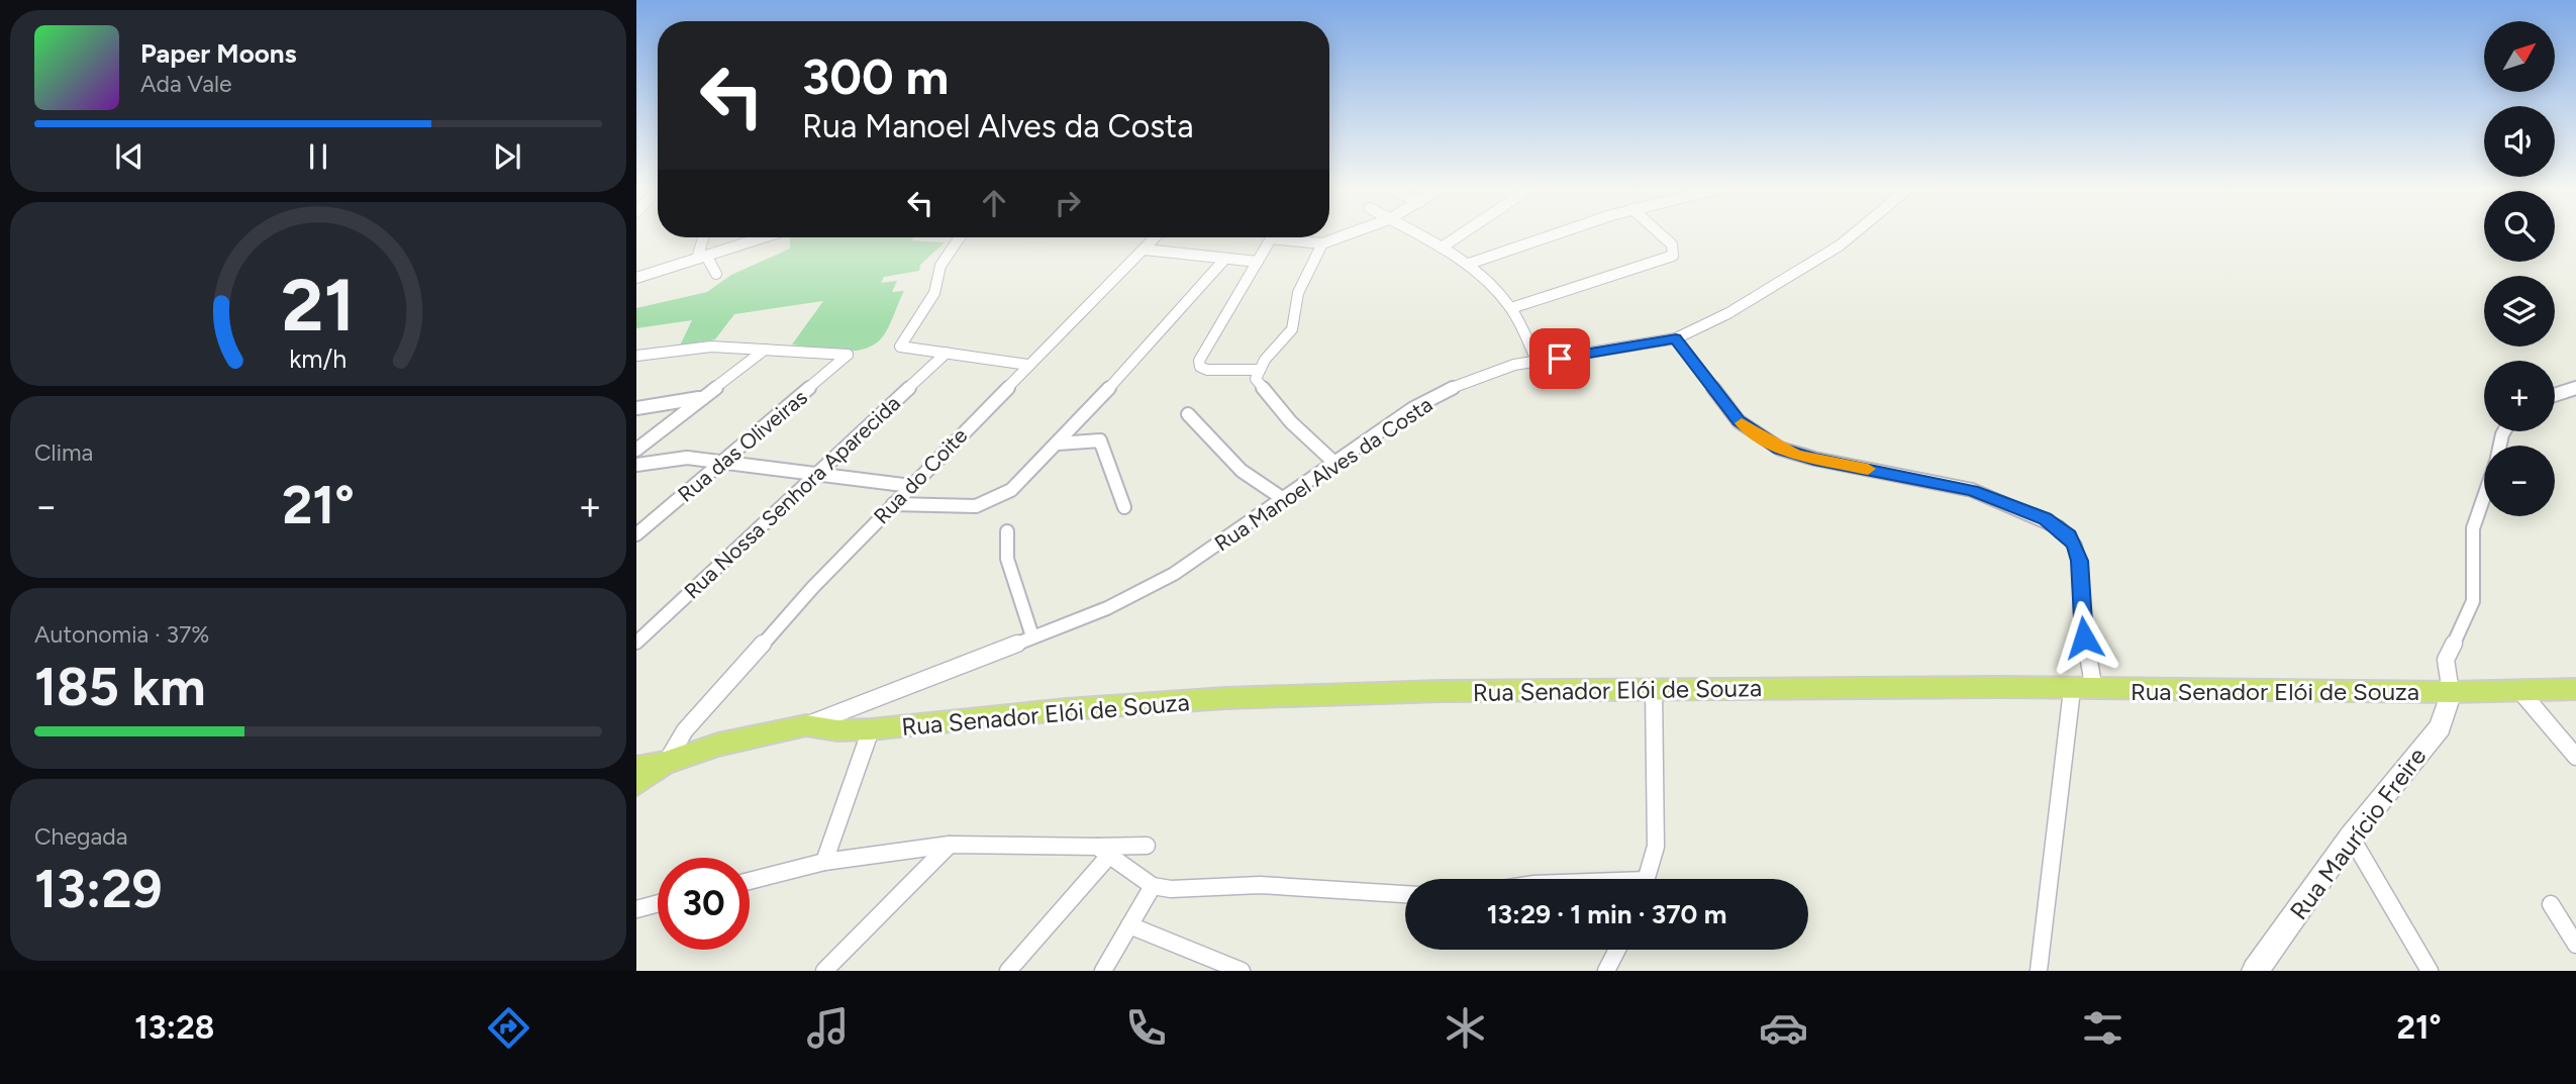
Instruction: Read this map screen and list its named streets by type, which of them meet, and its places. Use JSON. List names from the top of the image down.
{
  "streets": {
    "main road": ["Rua Senador Elói de Souza"],
    "street": [
      "Rua das Oliveiras",
      "Rua Manoel Alves da Costa",
      "Rua do Coite",
      "Rua Nossa Senhora Aparecida",
      "Rua Maurício Freire"
    ]
  },
  "crossings": [
    ["Rua Manoel Alves da Costa", "Rua Senador Elói de Souza"],
    ["Rua do Coite", "Rua Senador Elói de Souza"],
    ["Rua Senador Elói de Souza", "Rua Maurício Freire"]
  ],
  "north": "top right",
  "page": {
    "map_buttons": ["+", "−"],
    "turn": ["300 m", "Rua Manoel Alves da Costa"],
    "song": ["Paper Moons", "Ada Vale"],
    "tile": [
      "Clima",
      ["Autonomia · 37%", "185 km"],
      ["Chegada", "13:29"]
    ],
    "heat": ["−", "21°", "+"],
    "limit": "30",
    "trip": "13:29 · 1 min · 370 m",
    "tabs": ["13:28", "21°"],
    "gauge": ["21", "km/h"]
  }
}
